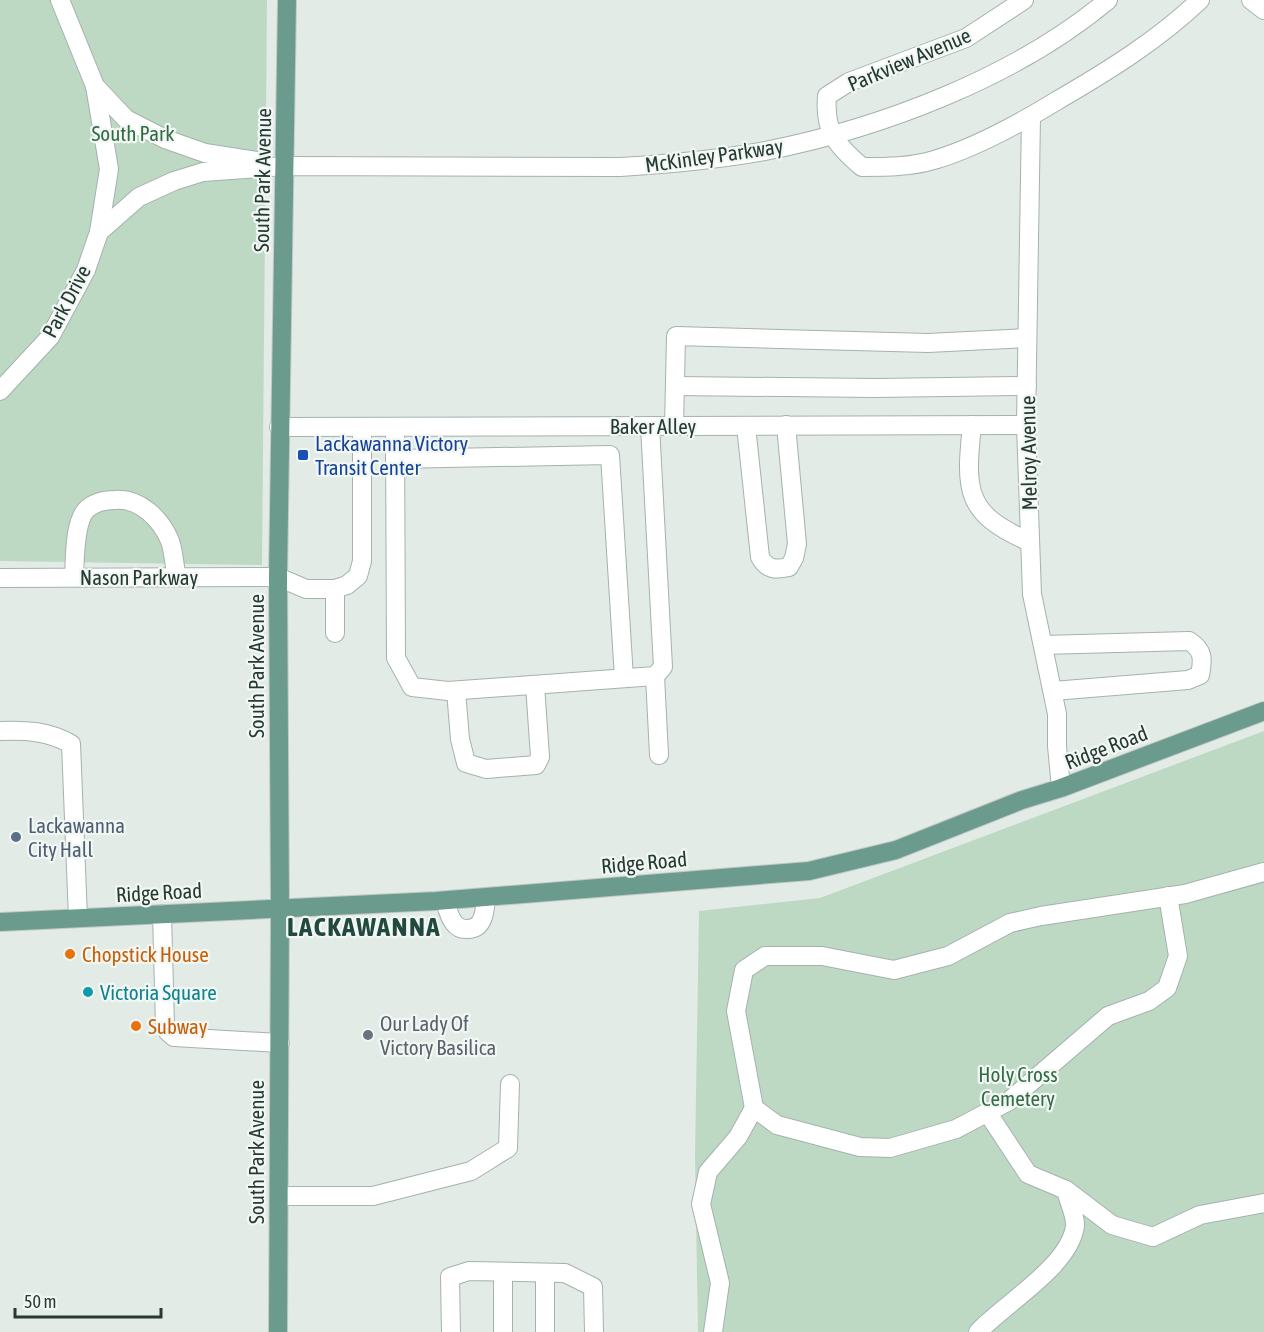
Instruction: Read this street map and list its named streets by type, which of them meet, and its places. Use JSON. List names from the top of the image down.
{
  "streets": {
    "main road": ["South Park Avenue", "Ridge Road"],
    "street": [
      "Parkview Avenue",
      "McKinley Parkway",
      "Park Drive",
      "Baker Alley",
      "Melroy Avenue",
      "Nason Parkway"
    ]
  },
  "crossings": [
    ["Parkview Avenue", "McKinley Parkway"],
    ["McKinley Parkway", "South Park Avenue"],
    ["McKinley Parkway", "Park Drive"],
    ["South Park Avenue", "Park Drive"],
    ["South Park Avenue", "Baker Alley"],
    ["South Park Avenue", "Nason Parkway"],
    ["South Park Avenue", "Ridge Road"],
    ["Baker Alley", "Melroy Avenue"],
    ["Melroy Avenue", "Ridge Road"]
  ],
  "districts": ["LACKAWANNA"],
  "parks": ["South Park", "Holy Cross Cemetery"],
  "places": {
    "transit": ["Lackawanna Victory Transit Center"],
    "other": [
      "Lackawanna City Hall",
      "Chopstick House",
      "Victoria Square",
      "Subway",
      "Our Lady Of Victory Basilica"
    ]
  },
  "scale_bar": "50 m"
}
